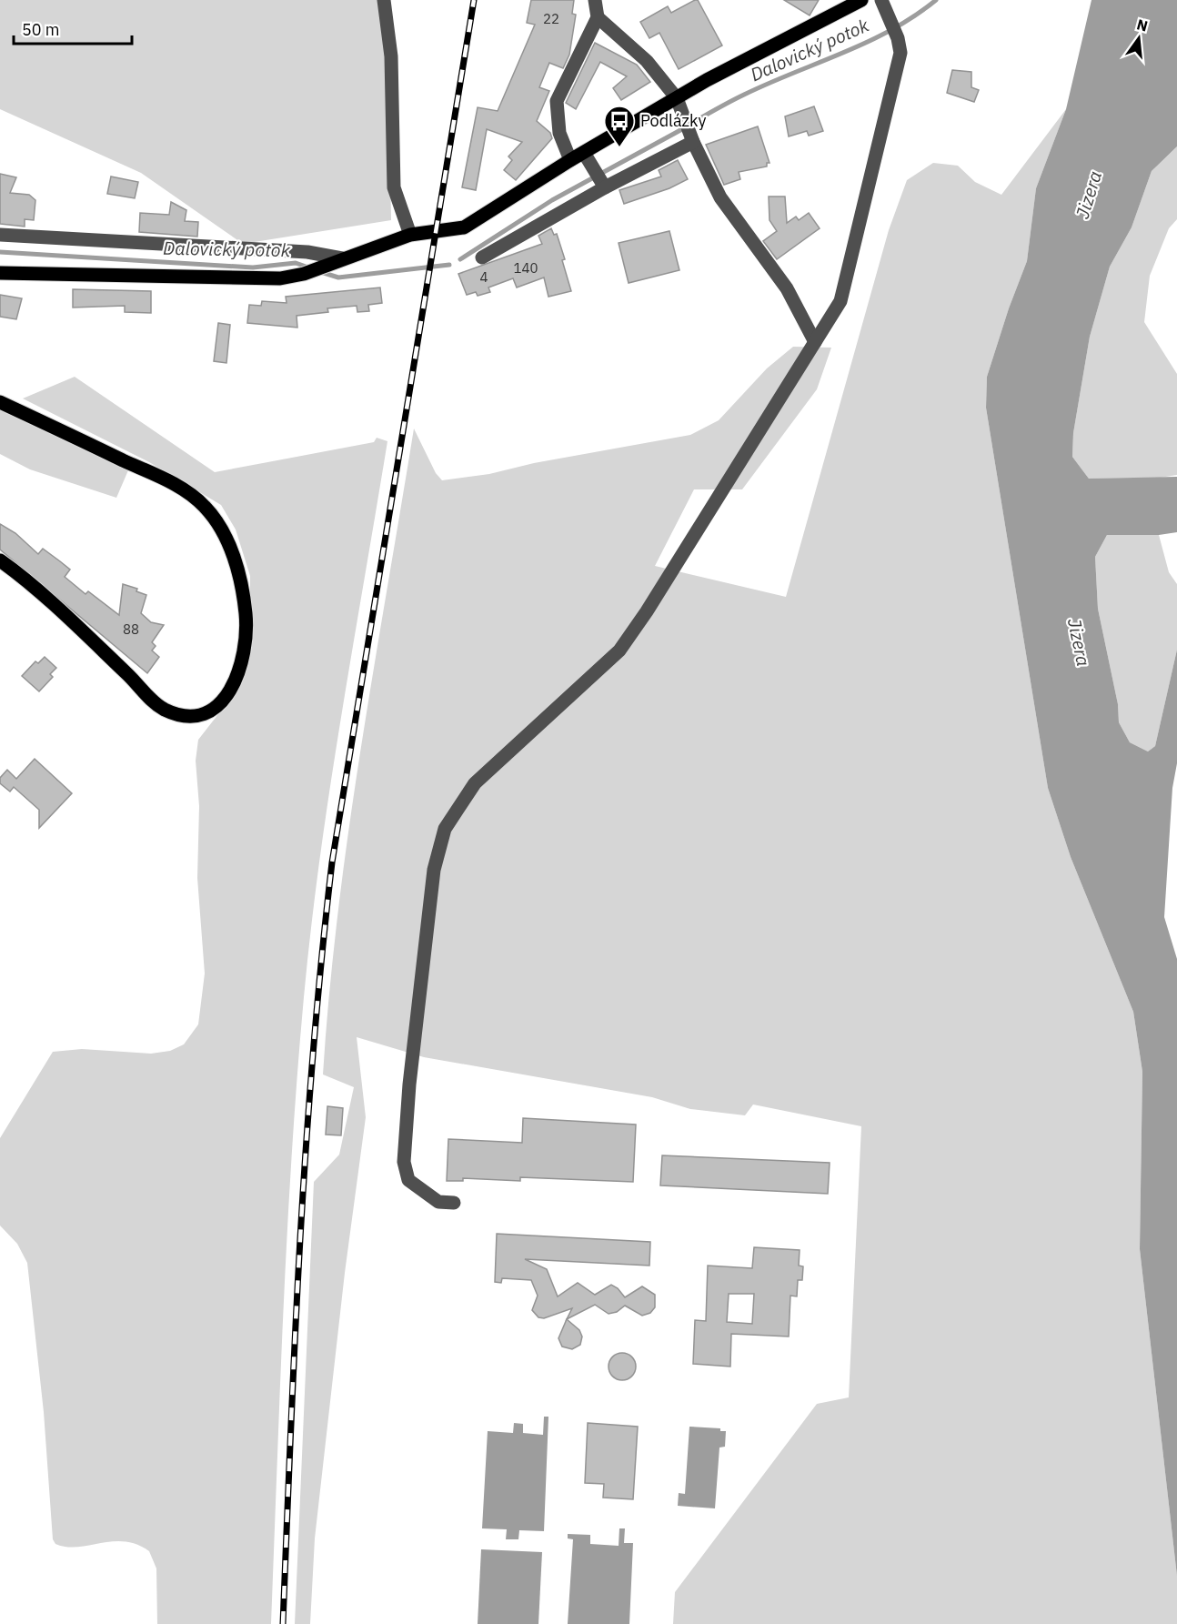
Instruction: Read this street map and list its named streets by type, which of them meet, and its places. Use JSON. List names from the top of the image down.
{
  "water": ["Dalovický potok", "Jizera"],
  "places": {
    "bus stop": ["Podlázky"]
  },
  "house_numbers": [
    "22",
    "140",
    "4",
    "88"
  ],
  "scale_bar": "50 m",
  "north": "top"
}
